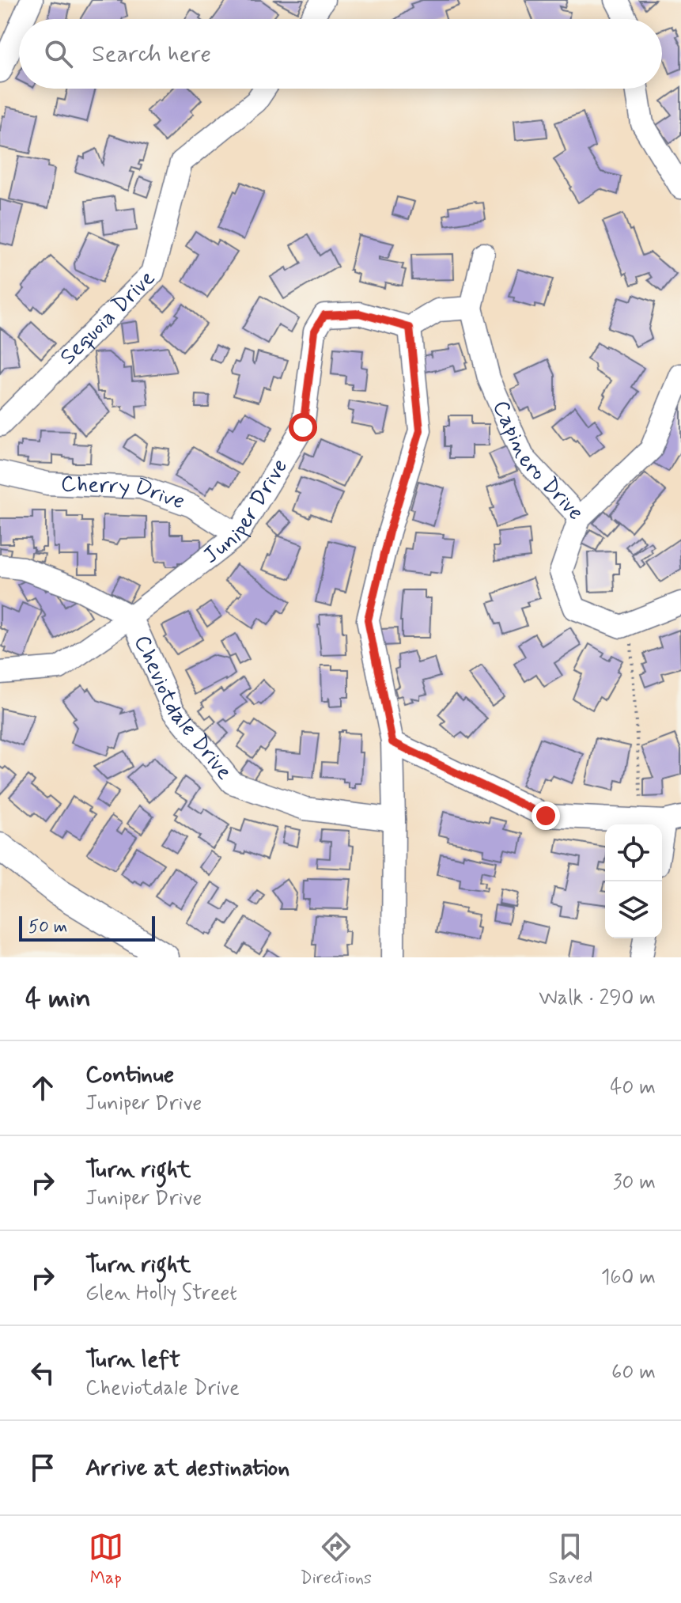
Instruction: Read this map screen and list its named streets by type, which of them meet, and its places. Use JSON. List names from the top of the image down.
{
  "streets": {
    "street": [
      "Sequoia Drive",
      "Capinero Drive",
      "Cherry Drive",
      "Juniper Drive",
      "Cheviotdale Drive"
    ]
  },
  "crossings": [
    ["Cherry Drive", "Juniper Drive"],
    ["Juniper Drive", "Cheviotdale Drive"]
  ],
  "scale_bar": "50 m",
  "page": {
    "search": "Search here",
    "scale": "50 m",
    "heading": ["4 min", "Walk · 290 m"],
    "list": [
      ["Continue", "Juniper Drive", "40 m"],
      ["Turn right", "Juniper Drive", "30 m"],
      ["Turn right", "Glen Holly Street", "160 m"],
      ["Turn left", "Cheviotdale Drive", "60 m"],
      "Arrive at destination"
    ],
    "nav": ["Map", "Directions", "Saved"]
  }
}
